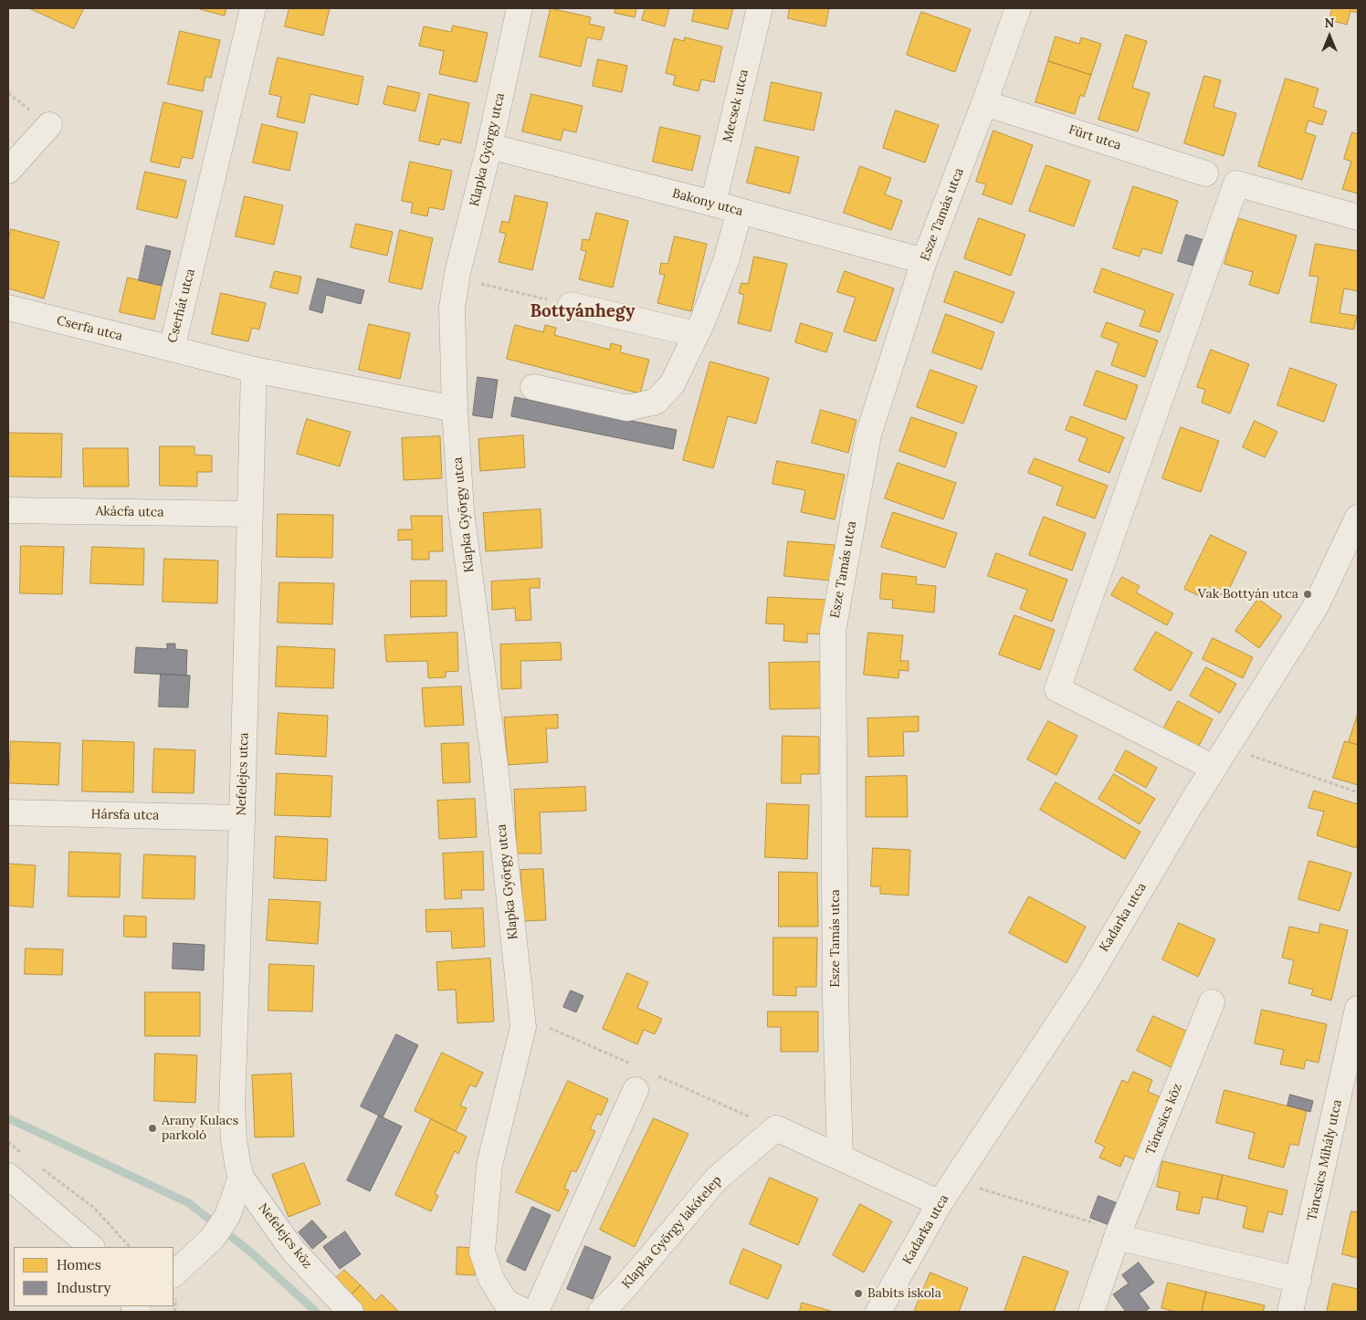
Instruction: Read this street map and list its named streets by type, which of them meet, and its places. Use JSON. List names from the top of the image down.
{
  "streets": {
    "street": [
      "Mecsek utca",
      "Fürt utca",
      "Klapka György utca",
      "Bakony utca",
      "Esze Tamás utca",
      "Cserhát utca",
      "Cserfa utca",
      "Akácfa utca",
      "Nefelejcs utca",
      "Hársfa utca",
      "Kadarka utca",
      "Táncsics köz",
      "Táncsics Mihály utca",
      "Klapka György lakótelep",
      "Nefelejcs köz"
    ]
  },
  "crossings": [
    ["Mecsek utca", "Bakony utca"],
    ["Fürt utca", "Esze Tamás utca"],
    ["Klapka György utca", "Bakony utca"],
    ["Klapka György utca", "Cserhát utca"],
    ["Bakony utca", "Esze Tamás utca"],
    ["Esze Tamás utca", "Klapka György lakótelep"],
    ["Cserhát utca", "Cserfa utca"],
    ["Cserhát utca", "Nefelejcs utca"],
    ["Akácfa utca", "Nefelejcs utca"],
    ["Nefelejcs utca", "Hársfa utca"],
    ["Nefelejcs utca", "Nefelejcs köz"]
  ],
  "districts": ["Bottyánhegy"],
  "places": ["Vak Bottyán utca", "Arany Kulacs parkoló", "Babits iskola"],
  "legend": ["Homes", "Industry"],
  "north": "top"
}
